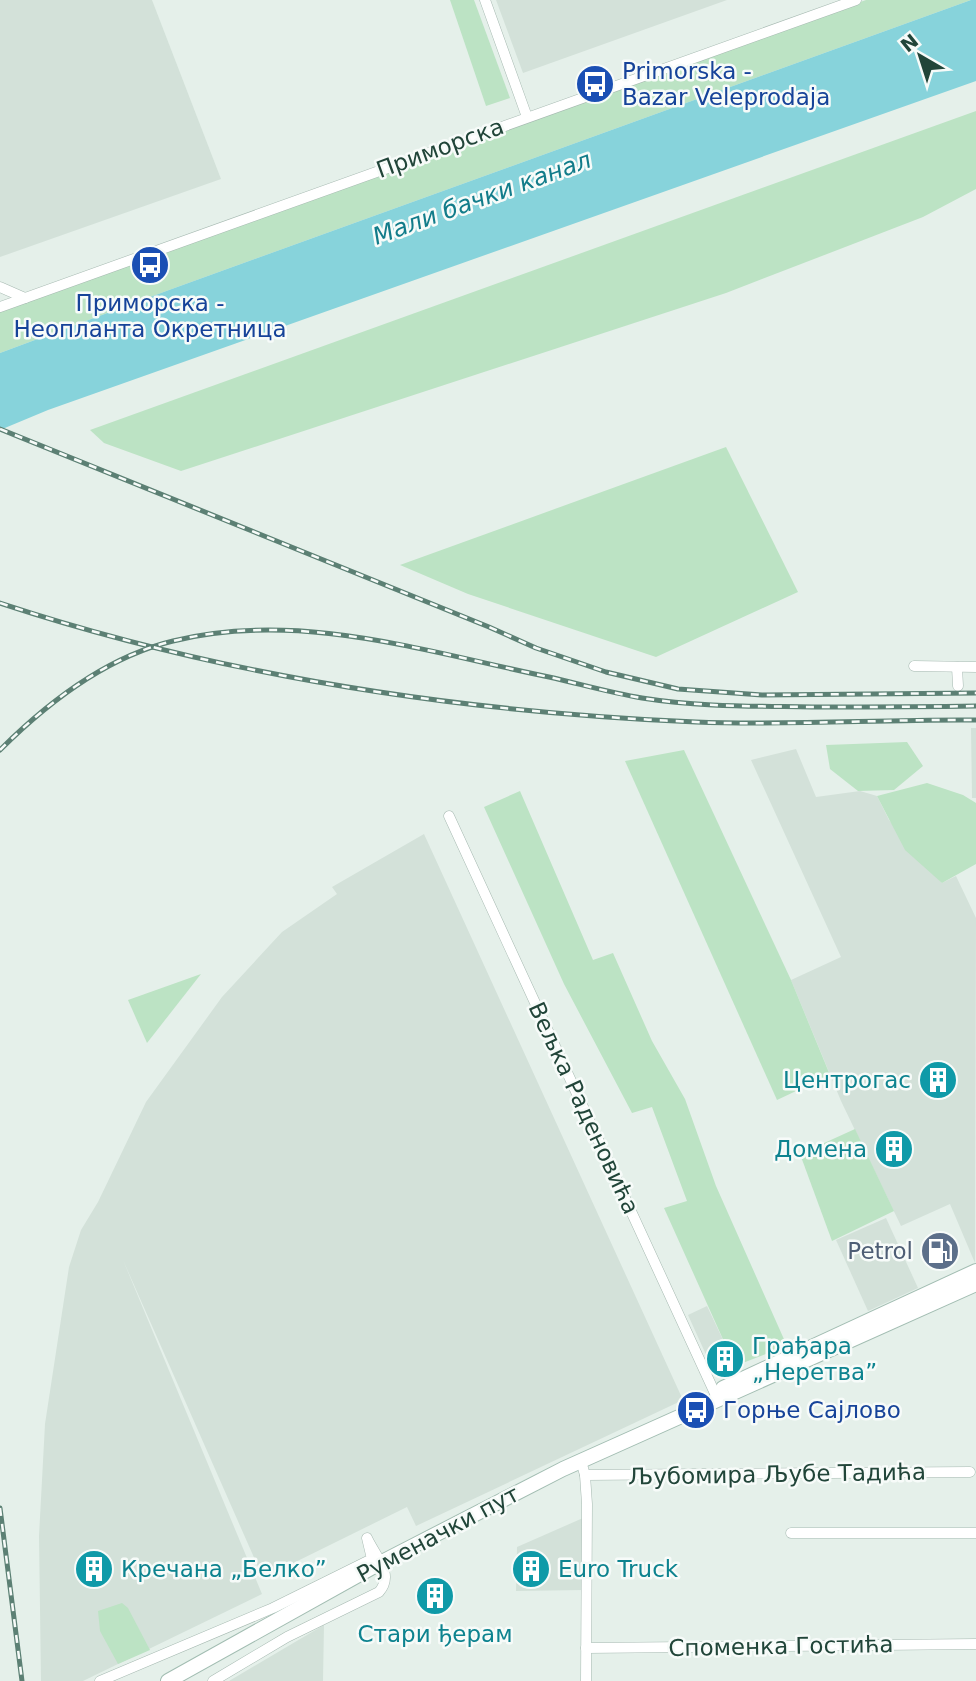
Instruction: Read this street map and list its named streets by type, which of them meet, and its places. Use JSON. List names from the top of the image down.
{
  "streets": {
    "main road": ["Руменачки пут"],
    "street": [
      "Приморска",
      "Вељка Раденовића",
      "Љубомира Љубе Тадића",
      "Споменка Гостића"
    ]
  },
  "crossings": [
    ["Вељка Раденовића", "Руменачки пут"],
    ["Љубомира Љубе Тадића", "Руменачки пут"]
  ],
  "water": ["Мали бачки канал"],
  "places": {
    "bus stop": ["Primorska - Bazar Veleprodaja", "Приморска - Неопланта Окретница", "Горње Сајлово"],
    "building": [
      "Центрогас",
      "Домена",
      "Грађара „Неретва”",
      "Кречана „Белко”",
      "Euro Truck",
      "Стари ђерам"
    ],
    "fuel station": ["Petrol"]
  },
  "north": "top left"
}
